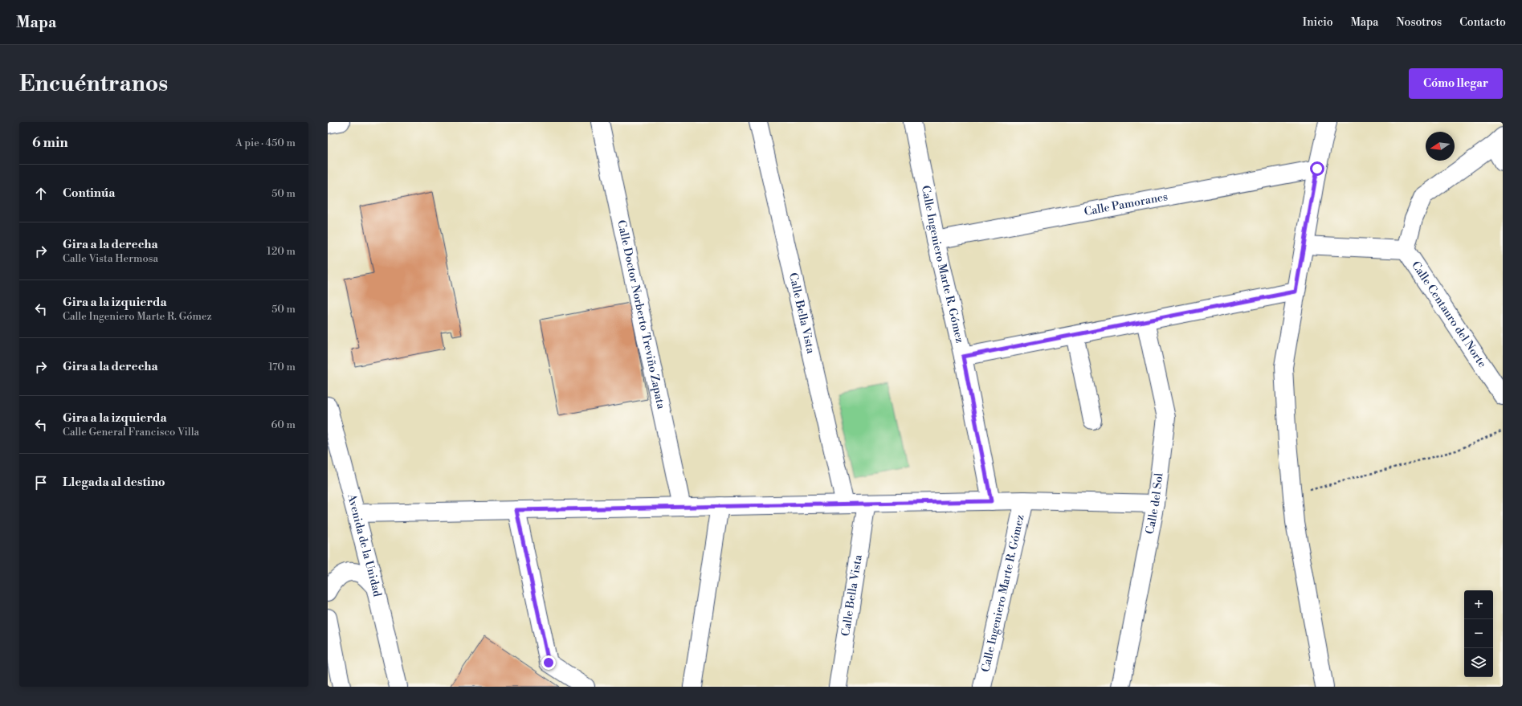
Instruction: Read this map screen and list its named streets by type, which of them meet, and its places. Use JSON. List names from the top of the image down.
{
  "streets": {
    "street": [
      "Calle Pamoranes",
      "Calle Ingeniero Marte R. Gómez",
      "Calle Bella Vista",
      "Calle Doctor Norberto Treviño Zapata",
      "Calle Centauro del Norte",
      "Calle del Sol",
      "Avenida de la Unidad"
    ]
  },
  "crossings": [
    ["Calle Pamoranes", "Calle Ingeniero Marte R. Gómez"]
  ],
  "north": "left",
  "page": {
    "header": "Mapa",
    "nav": [
      "Inicio",
      "Mapa",
      "Nosotros",
      "Contacto"
    ],
    "buttons": "Cómo llegar",
    "title": "Encuéntranos",
    "heading": ["6 min", "A pie · 450 m"],
    "list": [
      ["Continúa", "50 m"],
      ["Gira a la derecha", "Calle Vista Hermosa", "120 m"],
      ["Gira a la izquierda", "Calle Ingeniero Marte R. Gómez", "50 m"],
      ["Gira a la derecha", "170 m"],
      ["Gira a la izquierda", "Calle General Francisco Villa", "60 m"],
      "Llegada al destino"
    ],
    "map_buttons": ["+", "−"]
  }
}
